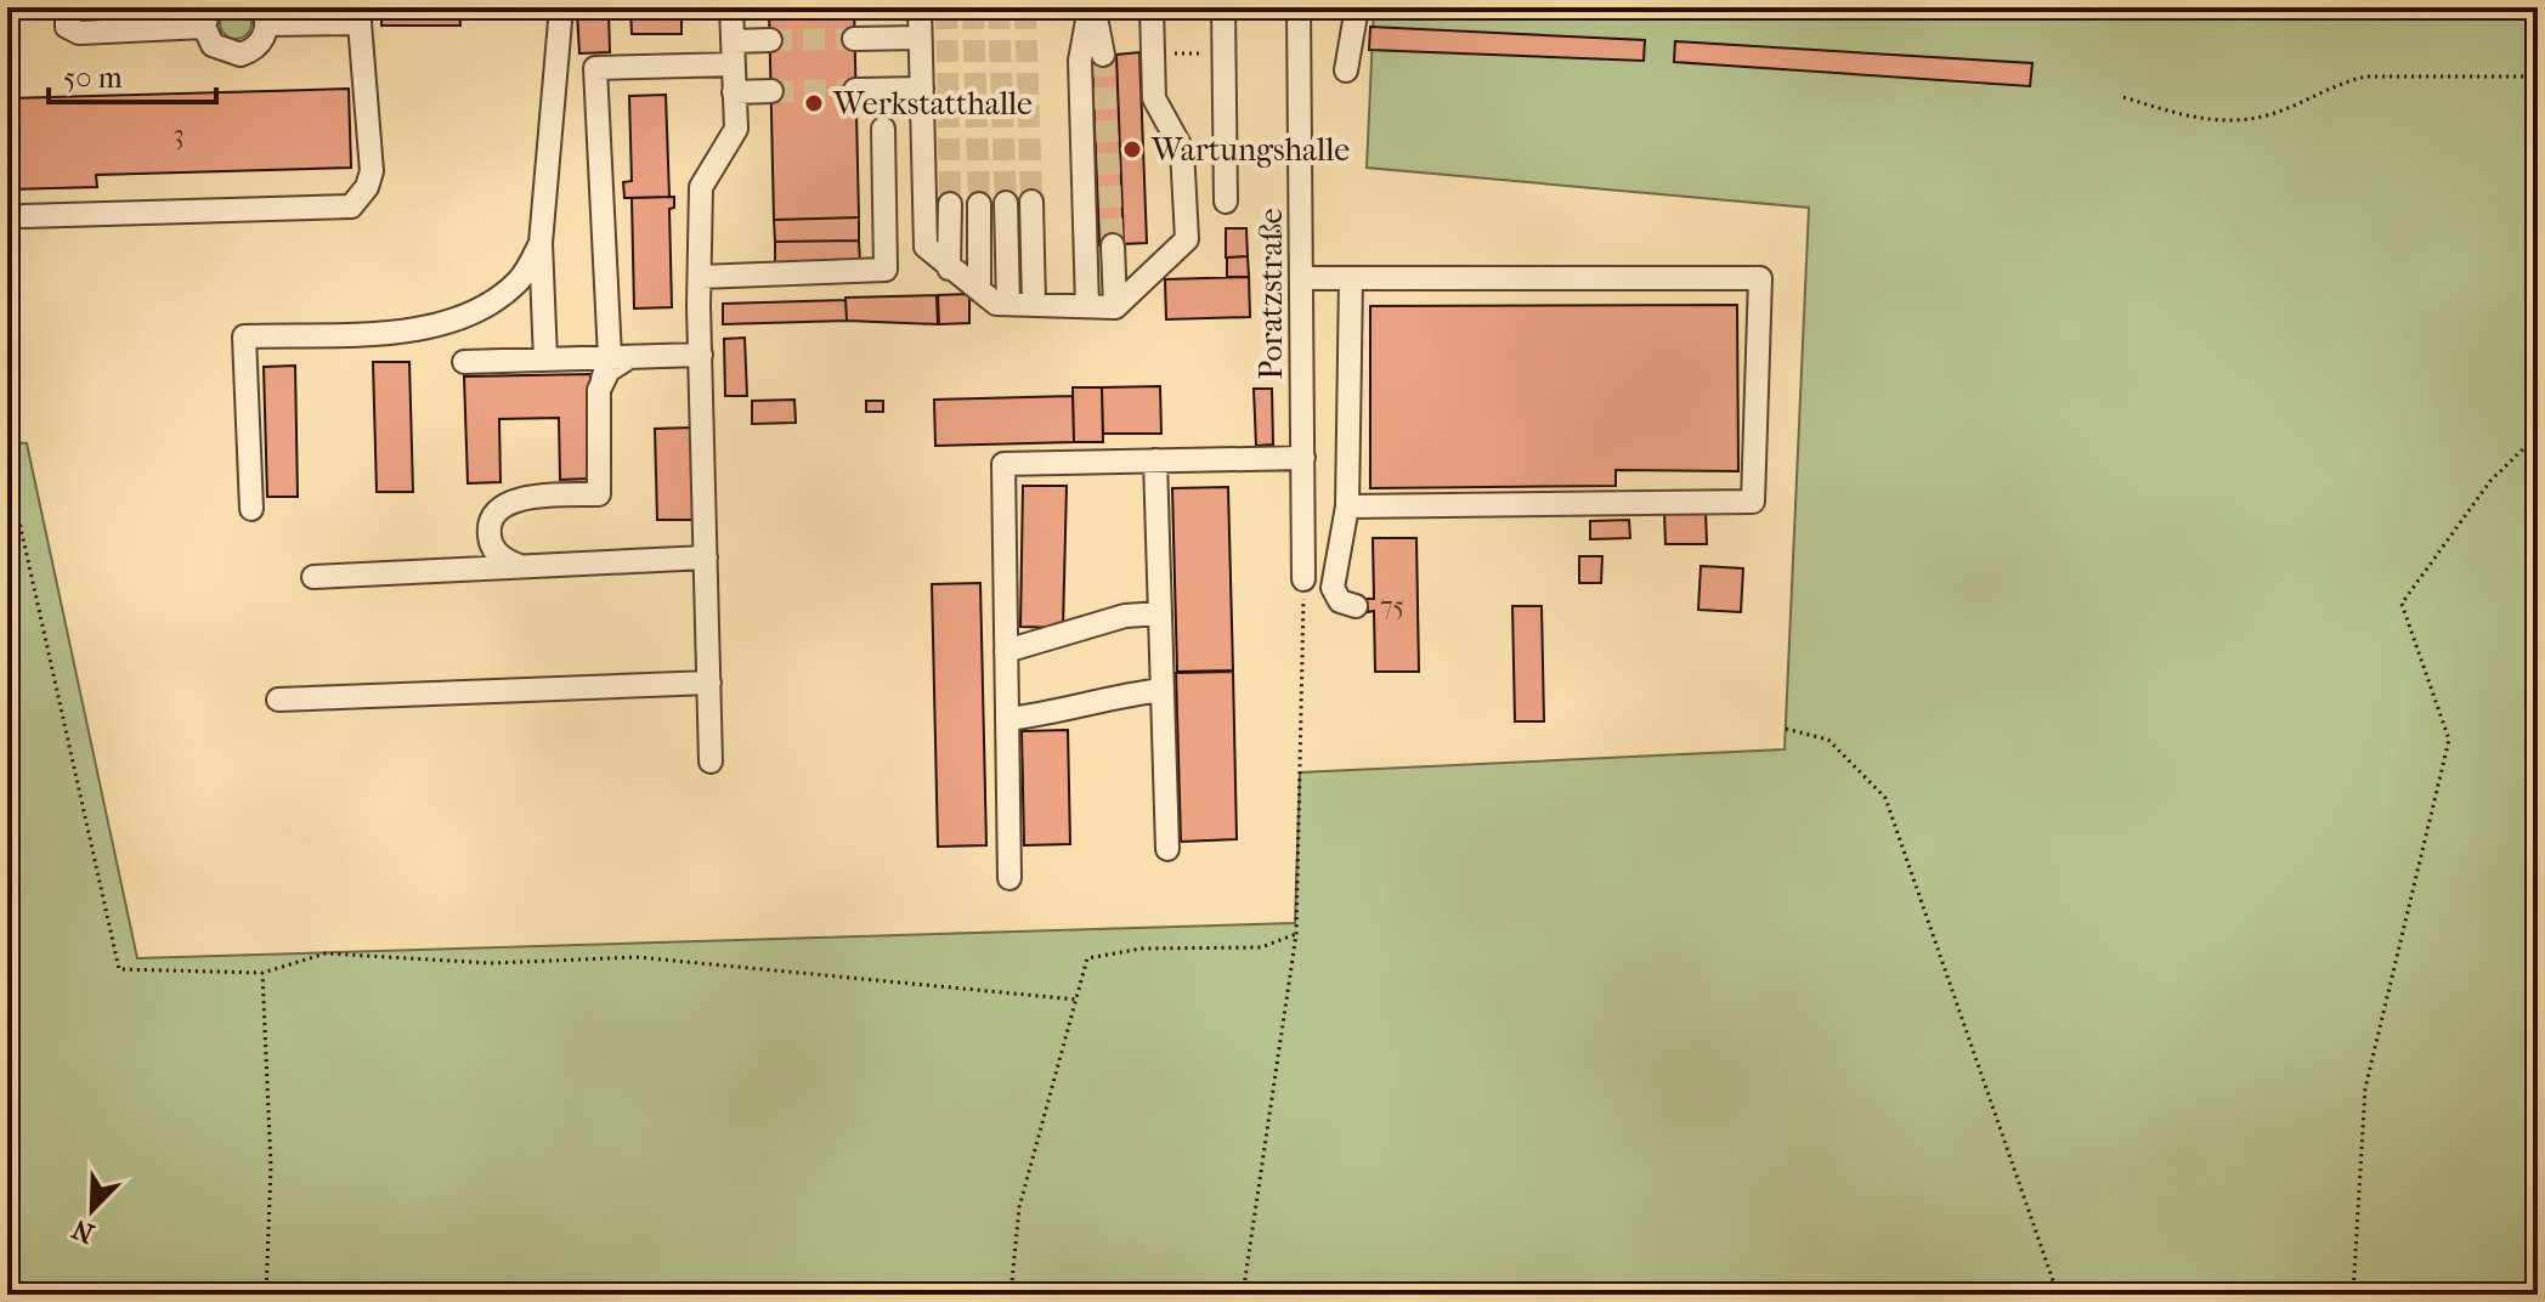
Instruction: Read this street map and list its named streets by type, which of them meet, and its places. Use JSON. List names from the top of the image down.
{
  "streets": {
    "street": ["Poratzstraße"]
  },
  "places": ["Werkstatthalle", "Wartungshalle"],
  "house_numbers": ["3", "75"],
  "scale_bar": "50 m",
  "north": "bottom left"
}
